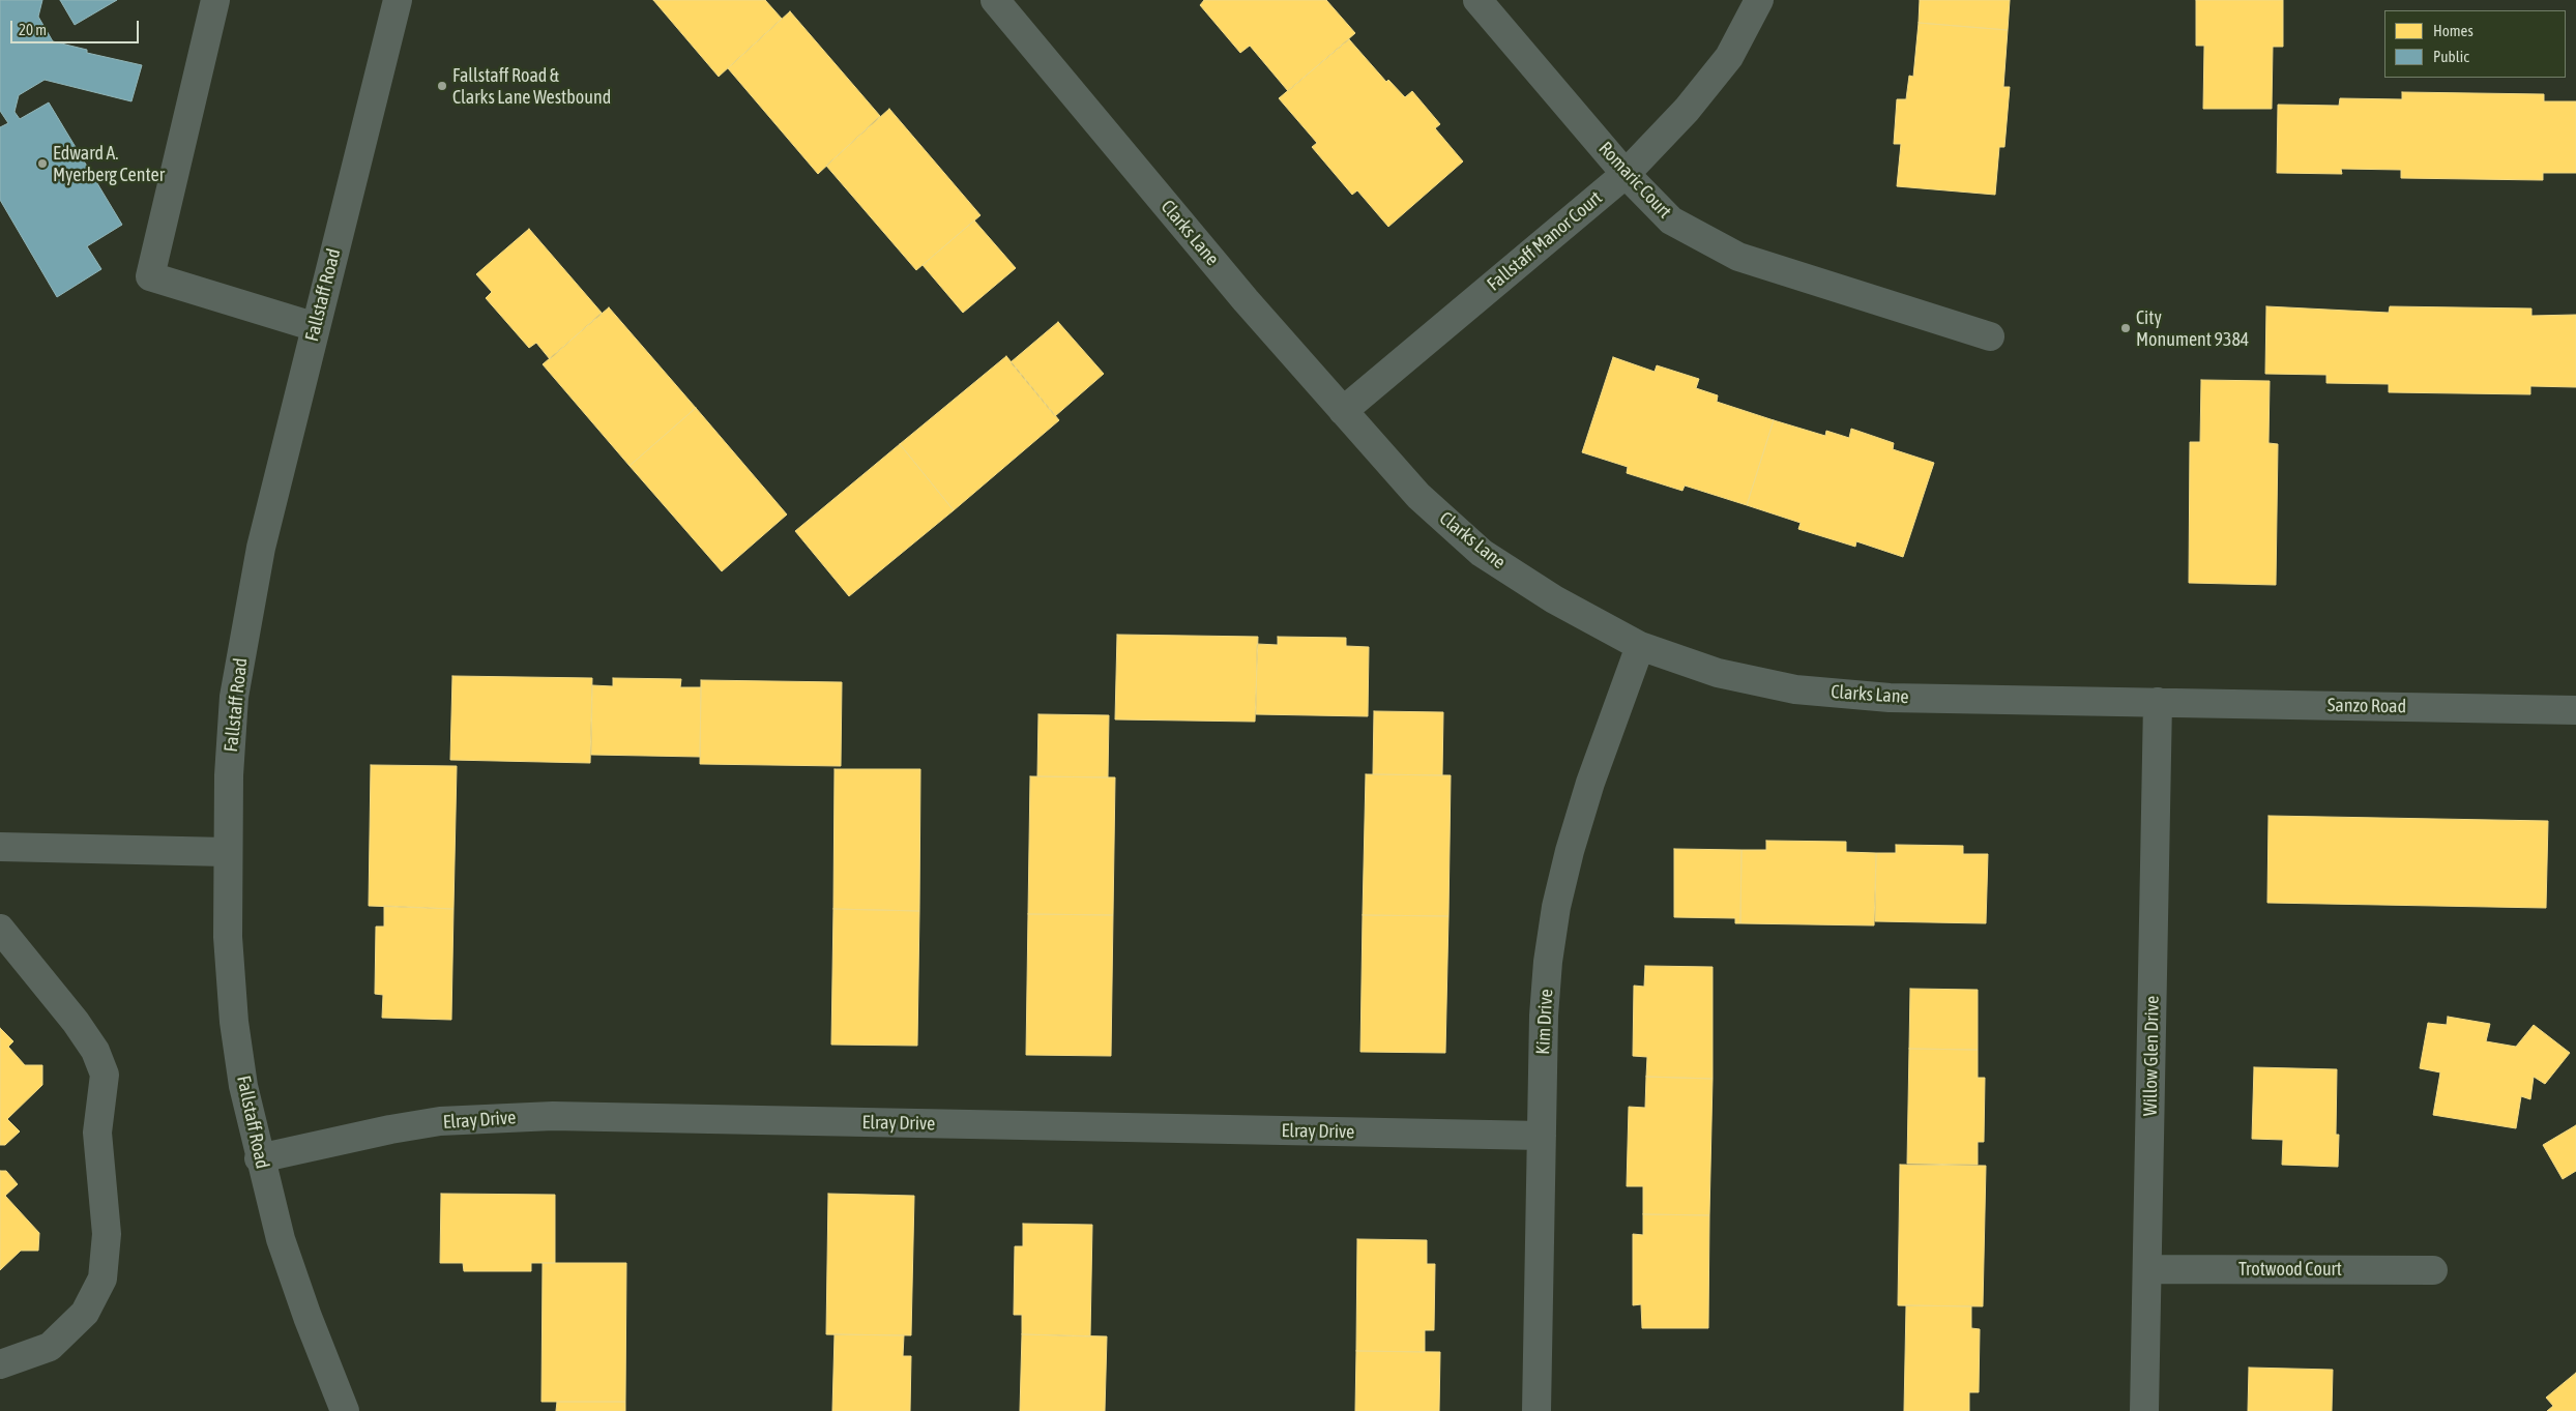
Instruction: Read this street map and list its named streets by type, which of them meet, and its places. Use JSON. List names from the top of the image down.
{
  "streets": {
    "street": [
      "Romaric Court",
      "Clarks Lane",
      "Fallstaff Manor Court",
      "Fallstaff Road",
      "Sanzo Road",
      "Kim Drive",
      "Willow Glen Drive",
      "Elray Drive",
      "Trotwood Court"
    ]
  },
  "crossings": [
    ["Romaric Court", "Fallstaff Manor Court"],
    ["Clarks Lane", "Fallstaff Manor Court"],
    ["Clarks Lane", "Sanzo Road"],
    ["Clarks Lane", "Kim Drive"],
    ["Clarks Lane", "Willow Glen Drive"],
    ["Fallstaff Road", "Elray Drive"],
    ["Sanzo Road", "Willow Glen Drive"],
    ["Kim Drive", "Elray Drive"],
    ["Willow Glen Drive", "Trotwood Court"]
  ],
  "places": ["Fallstaff Road & Clarks Lane Westbound", "Edward A. Myerberg Center", "City Monument 9384"],
  "legend": ["Homes", "Public"],
  "scale_bar": "20 m"
}
